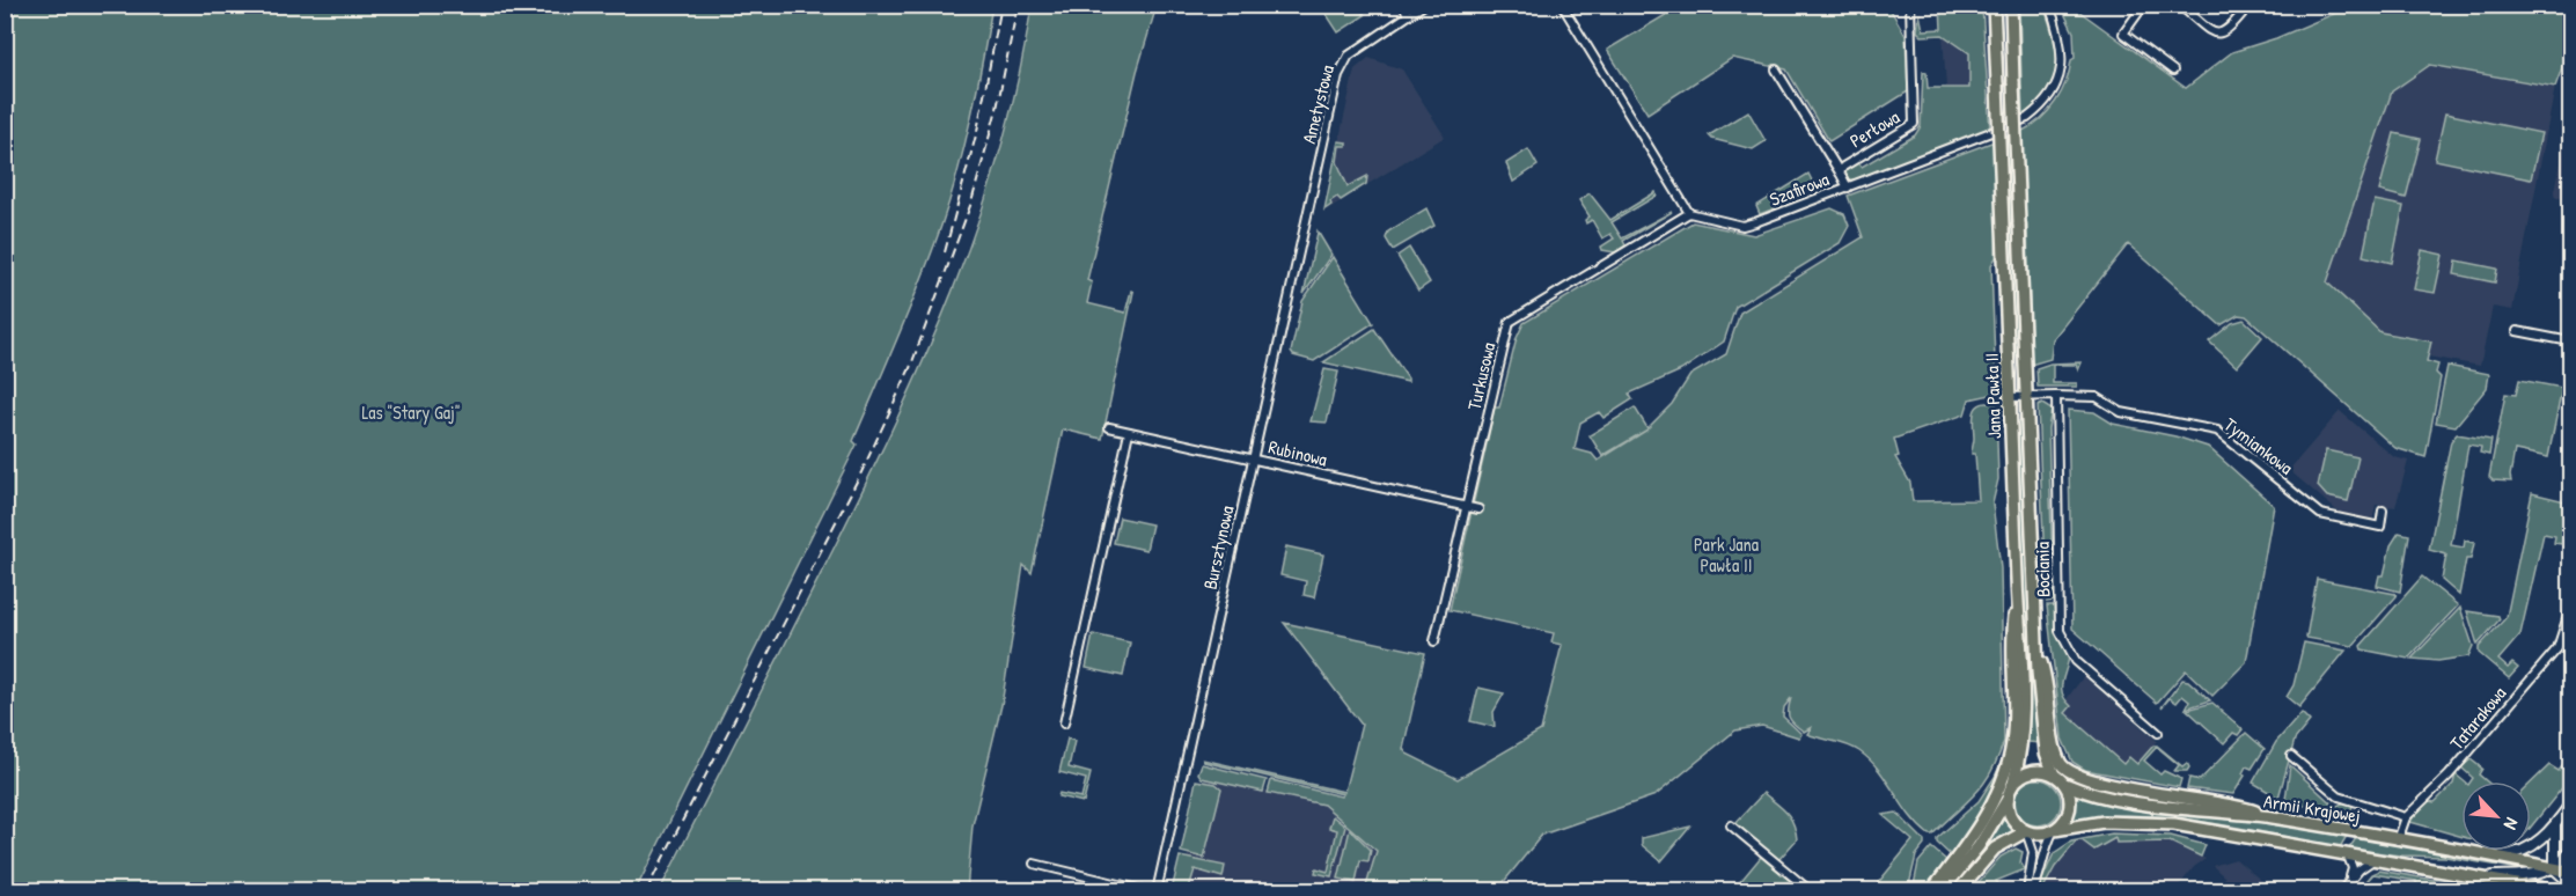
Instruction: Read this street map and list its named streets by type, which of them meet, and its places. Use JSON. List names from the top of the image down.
{
  "streets": {
    "main road": ["Jana Pawła II", "Armii Krajowej"],
    "street": [
      "Ametystowa",
      "Perłowa",
      "Szafirowa",
      "Turkusowa",
      "Tymiankowa",
      "Rubinowa",
      "Bursztynowa",
      "Bociania",
      "Tatarakowa"
    ]
  },
  "crossings": [
    ["Ametystowa", "Bursztynowa"],
    ["Perłowa", "Szafirowa"],
    ["Szafirowa", "Turkusowa"],
    ["Turkusowa", "Rubinowa"],
    ["Jana Pawła II", "Armii Krajowej"],
    ["Tymiankowa", "Bociania"],
    ["Rubinowa", "Bursztynowa"],
    ["Tatarakowa", "Armii Krajowej"]
  ],
  "parks": ["Las \"Stary Gaj\"", "Park Jana Pawła II"],
  "north": "bottom right"
}
